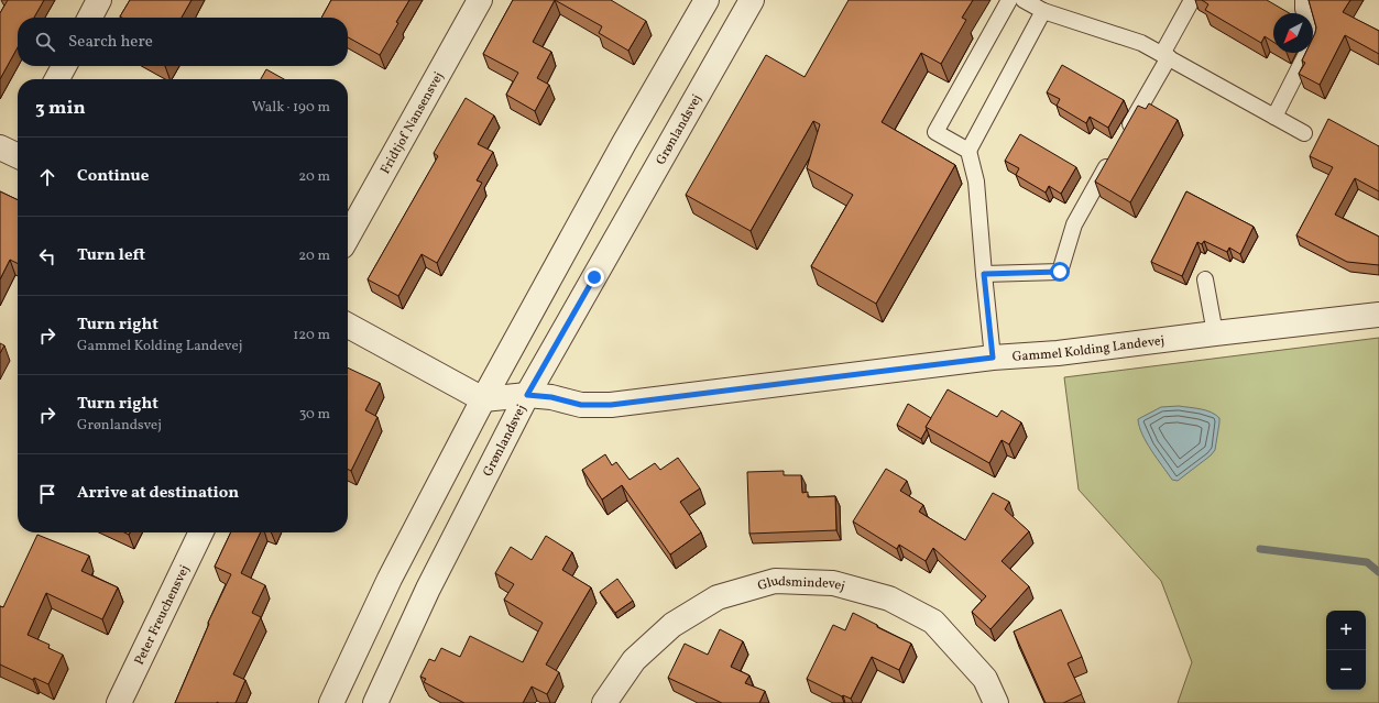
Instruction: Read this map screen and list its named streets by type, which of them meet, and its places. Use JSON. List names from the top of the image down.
{
  "streets": {
    "street": [
      "Fridtjof Nansensvej",
      "Grønlandsvej",
      "Gammel Kolding Landevej",
      "Gludsmindevej",
      "Peter Freuchensvej"
    ]
  },
  "crossings": [
    ["Grønlandsvej", "Gammel Kolding Landevej"]
  ],
  "north": "bottom left",
  "page": {
    "search": "Search here",
    "heading": ["3 min", "Walk · 190 m"],
    "list": [
      ["Continue", "20 m"],
      ["Turn left", "20 m"],
      ["Turn right", "Gammel Kolding Landevej", "120 m"],
      ["Turn right", "Grønlandsvej", "30 m"],
      "Arrive at destination"
    ],
    "map_buttons": ["+", "−"]
  }
}
